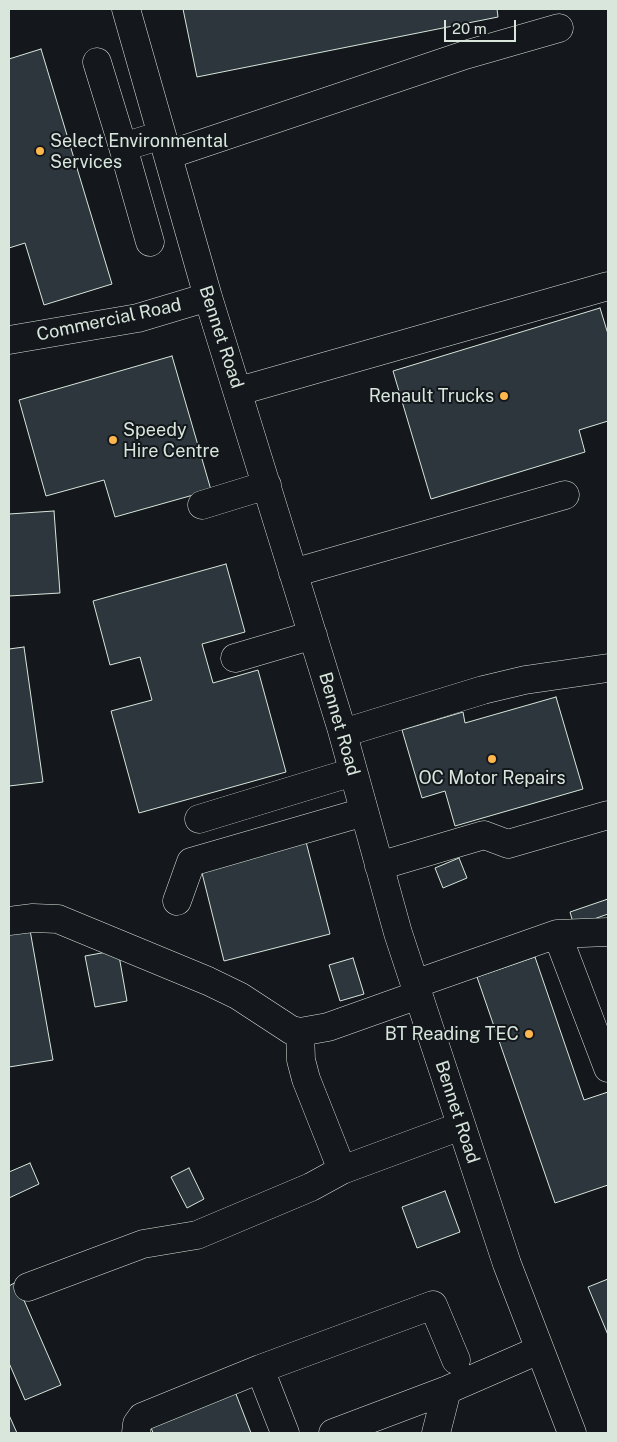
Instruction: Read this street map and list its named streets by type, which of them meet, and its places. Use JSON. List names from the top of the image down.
{
  "streets": {
    "street": ["Commercial Road", "Bennet Road"]
  },
  "crossings": [
    ["Commercial Road", "Bennet Road"]
  ],
  "places": [
    "Select Environmental Services",
    "Renault Trucks",
    "Speedy Hire Centre",
    "OC Motor Repairs",
    "BT Reading TEC"
  ],
  "scale_bar": "20 m"
}
